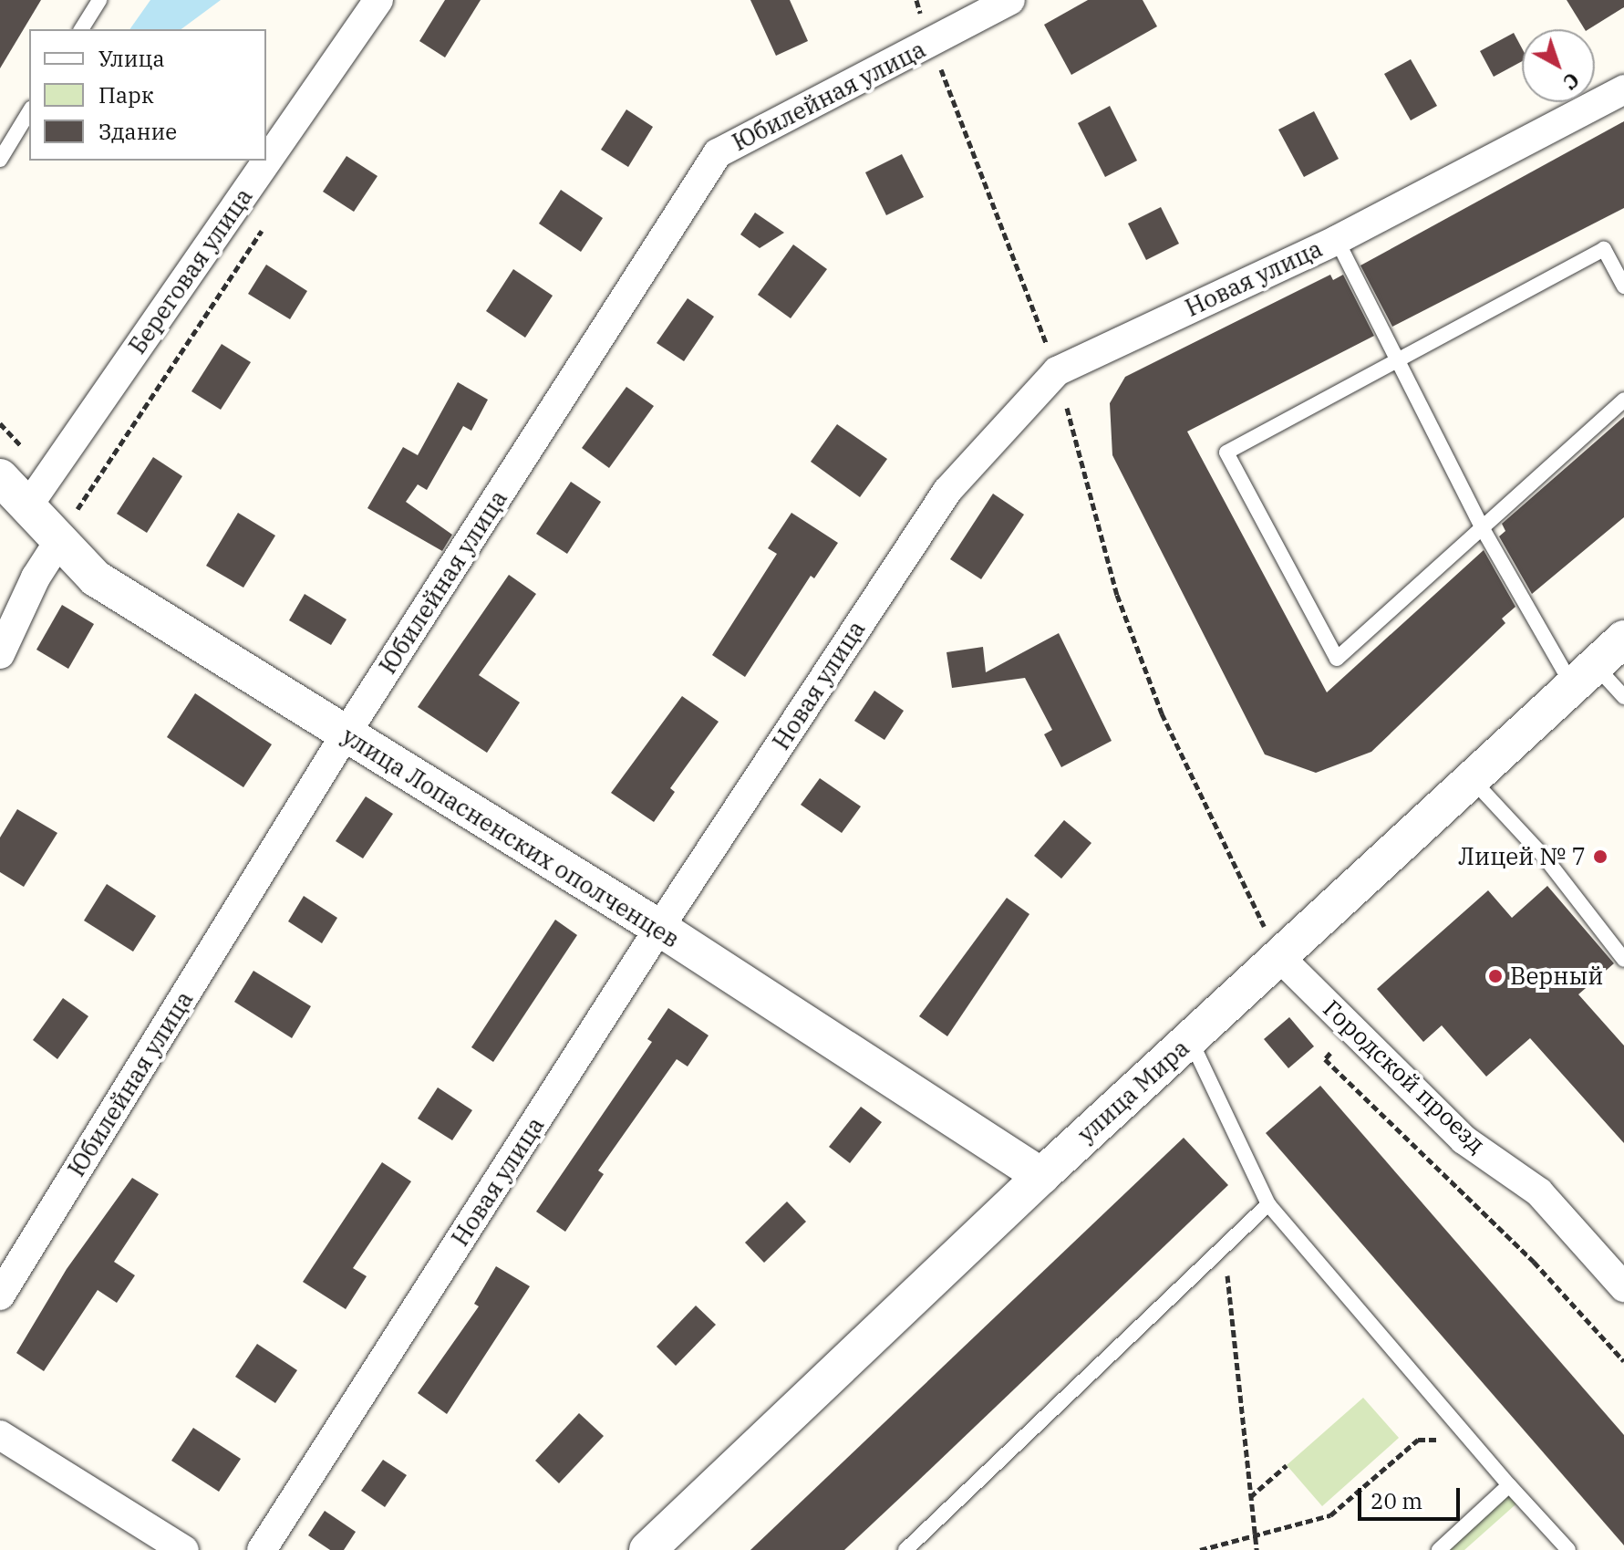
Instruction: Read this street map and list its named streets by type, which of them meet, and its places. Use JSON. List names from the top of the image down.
{
  "streets": {
    "street": [
      "Юбилейная улица",
      "Береговая улица",
      "Новая улица",
      "улица Лопасненских ополченцев",
      "Городской проезд",
      "улица Мира"
    ]
  },
  "crossings": [
    ["Юбилейная улица", "улица Лопасненских ополченцев"],
    ["Береговая улица", "улица Лопасненских ополченцев"],
    ["Новая улица", "улица Лопасненских ополченцев"],
    ["улица Лопасненских ополченцев", "улица Мира"],
    ["Городской проезд", "улица Мира"]
  ],
  "places": ["Лицей № 7", "Верный"],
  "legend": ["Улица", "Парк", "Здание"],
  "scale_bar": "20 m",
  "north": "bottom right"
}
